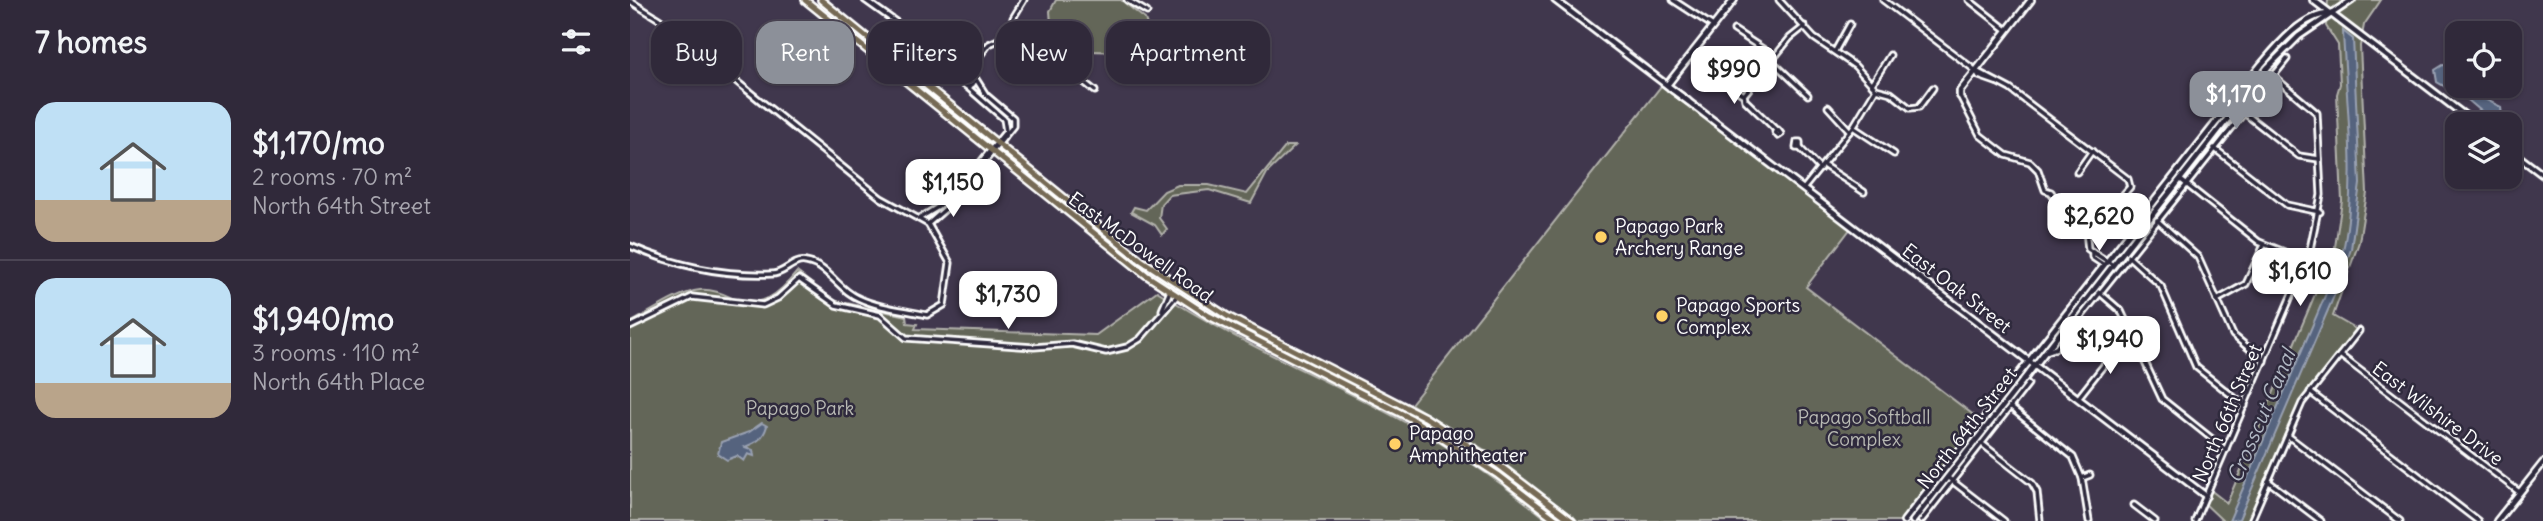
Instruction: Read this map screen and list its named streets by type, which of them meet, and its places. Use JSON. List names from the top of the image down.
{
  "streets": {
    "main road": ["East McDowell Road", "East Oak Street", "North 64th Street"],
    "street": ["North 66th Street", "East Wilshire Drive"]
  },
  "crossings": [
    ["East Oak Street", "North 66th Street"],
    ["East Oak Street", "North 64th Street"],
    ["North 66th Street", "North 64th Street"]
  ],
  "water": ["Crosscut Canal"],
  "parks": ["Papago Park", "Papago Softball Complex"],
  "places": ["Papago Park Archery Range", "Papago Sports Complex", "Papago Amphitheater"],
  "page": {
    "heading": "7 homes",
    "chip": [
      "Buy",
      "Rent",
      "Filters",
      "New",
      "Apartment"
    ],
    "price": [
      "$990",
      "$1,170",
      "$1,150",
      "$2,620",
      "$1,610",
      "$1,730",
      "$1,940"
    ],
    "list": [
      {
        "name": "$1,170/mo",
        "note": "2 rooms · 70 m² · North 64th Street"
      },
      {
        "name": "$1,940/mo",
        "note": "3 rooms · 110 m² · North 64th Place"
      }
    ]
  }
}
